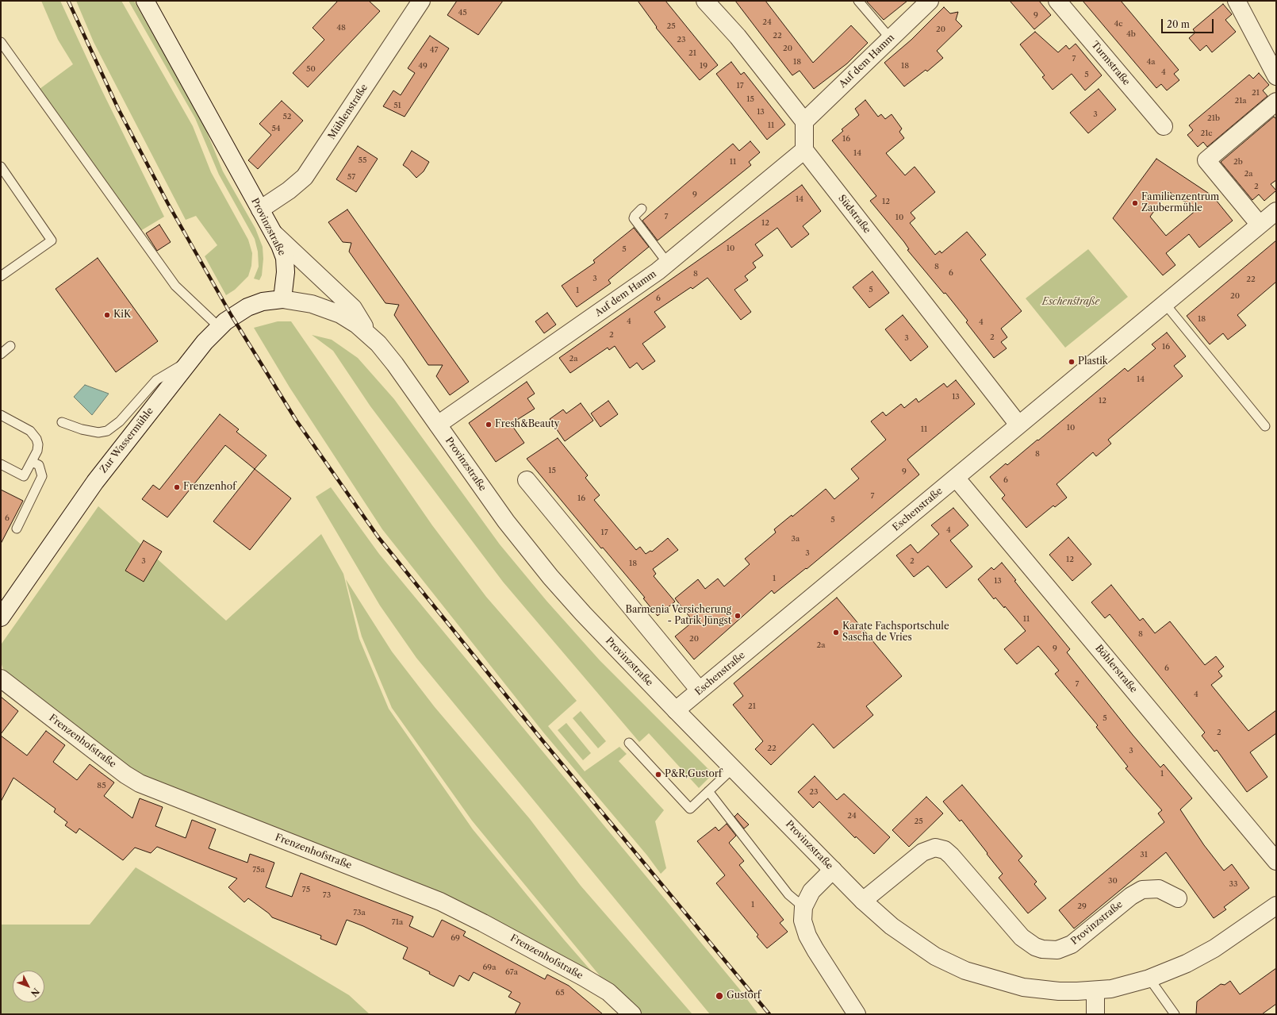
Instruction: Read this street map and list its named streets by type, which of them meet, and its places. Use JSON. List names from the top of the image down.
{
  "streets": {
    "street": [
      "Auf dem Hamm",
      "Turmstraße",
      "Mühlenstraße",
      "Südstraße",
      "Provinzstraße",
      "Zur Wassermühle",
      "Eschenstraße",
      "Böhlerstraße",
      "Frenzenhofstraße"
    ]
  },
  "crossings": [
    ["Auf dem Hamm", "Südstraße"],
    ["Auf dem Hamm", "Provinzstraße"],
    ["Mühlenstraße", "Provinzstraße"],
    ["Südstraße", "Eschenstraße"],
    ["Provinzstraße", "Zur Wassermühle"],
    ["Provinzstraße", "Eschenstraße"],
    ["Eschenstraße", "Böhlerstraße"]
  ],
  "parks": ["Eschenstraße"],
  "places": [
    "Familienzentrum Zaubermühle",
    "KiK",
    "Plastik",
    "Fresh&Beauty",
    "Frenzenhof",
    "Barmenia Versicherung - Patrik Jüngst",
    "Karate Fachsportschule Sascha de Vries",
    "P&R,Gustorf",
    "Gustorf"
  ],
  "house_numbers": [
    "45",
    "9",
    "24",
    "4c",
    "25",
    "48",
    "20",
    "4b",
    "22",
    "23",
    "20",
    "47",
    "21",
    "7",
    "18",
    "4a",
    "49",
    "19",
    "18",
    "50",
    "4",
    "5",
    "17",
    "21",
    "15",
    "21a",
    "51",
    "13",
    "3",
    "52",
    "21b",
    "11",
    "54",
    "21c",
    "16",
    "14",
    "55",
    "11",
    "2b",
    "2a",
    "57",
    "2",
    "9",
    "14",
    "12",
    "7",
    "10",
    "12",
    "10",
    "5",
    "8",
    "6",
    "8",
    "3",
    "22",
    "5",
    "1",
    "20",
    "6",
    "18",
    "4",
    "4",
    "2",
    "2",
    "3",
    "16",
    "2a",
    "14",
    "13",
    "12",
    "10",
    "11",
    "8",
    "15",
    "9",
    "6",
    "7",
    "16",
    "6",
    "5",
    "4",
    "17",
    "3a",
    "3",
    "12",
    "3",
    "2",
    "18",
    "1",
    "13",
    "11",
    "8",
    "20",
    "2a",
    "9",
    "6",
    "7",
    "4",
    "21",
    "5",
    "2",
    "22",
    "3",
    "1",
    "85",
    "23",
    "24",
    "25",
    "31",
    "75a",
    "30",
    "33",
    "75",
    "73",
    "1",
    "29",
    "73a",
    "71a",
    "69",
    "69a",
    "67a",
    "65"
  ],
  "scale_bar": "20 m",
  "north": "bottom right"
}
